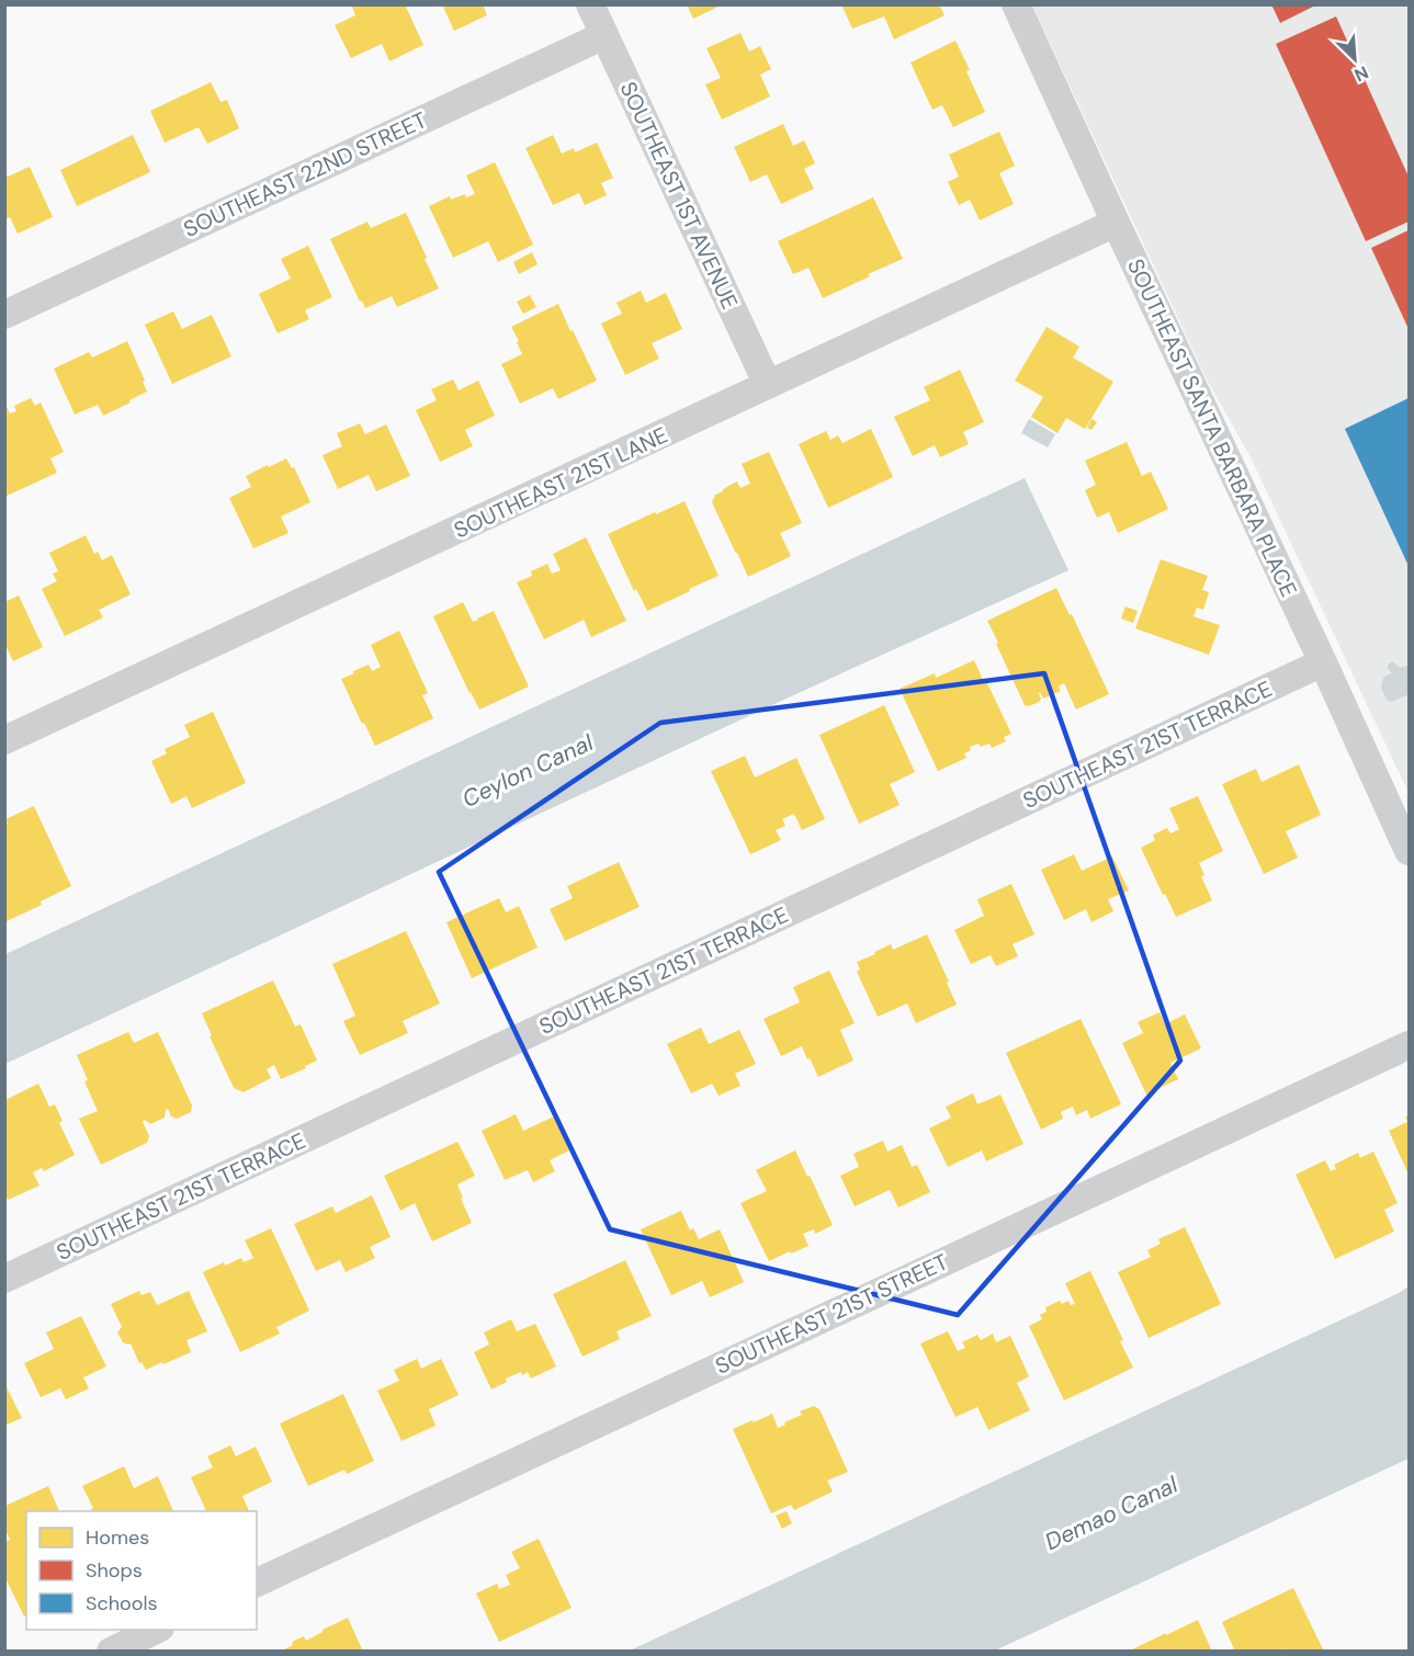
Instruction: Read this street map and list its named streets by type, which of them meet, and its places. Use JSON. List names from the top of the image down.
{
  "streets": {
    "street": [
      "SOUTHEAST 22ND STREET",
      "SOUTHEAST 1ST AVENUE",
      "SOUTHEAST SANTA BARBARA PLACE",
      "SOUTHEAST 21ST LANE",
      "SOUTHEAST 21ST TERRACE",
      "SOUTHEAST 21ST STREET"
    ]
  },
  "crossings": [
    ["SOUTHEAST 22ND STREET", "SOUTHEAST 1ST AVENUE"],
    ["SOUTHEAST 1ST AVENUE", "SOUTHEAST 21ST LANE"],
    ["SOUTHEAST SANTA BARBARA PLACE", "SOUTHEAST 21ST LANE"],
    ["SOUTHEAST SANTA BARBARA PLACE", "SOUTHEAST 21ST TERRACE"]
  ],
  "water": ["Ceylon Canal", "Demao Canal"],
  "legend": ["Homes", "Shops", "Schools"],
  "north": "bottom right"
}
